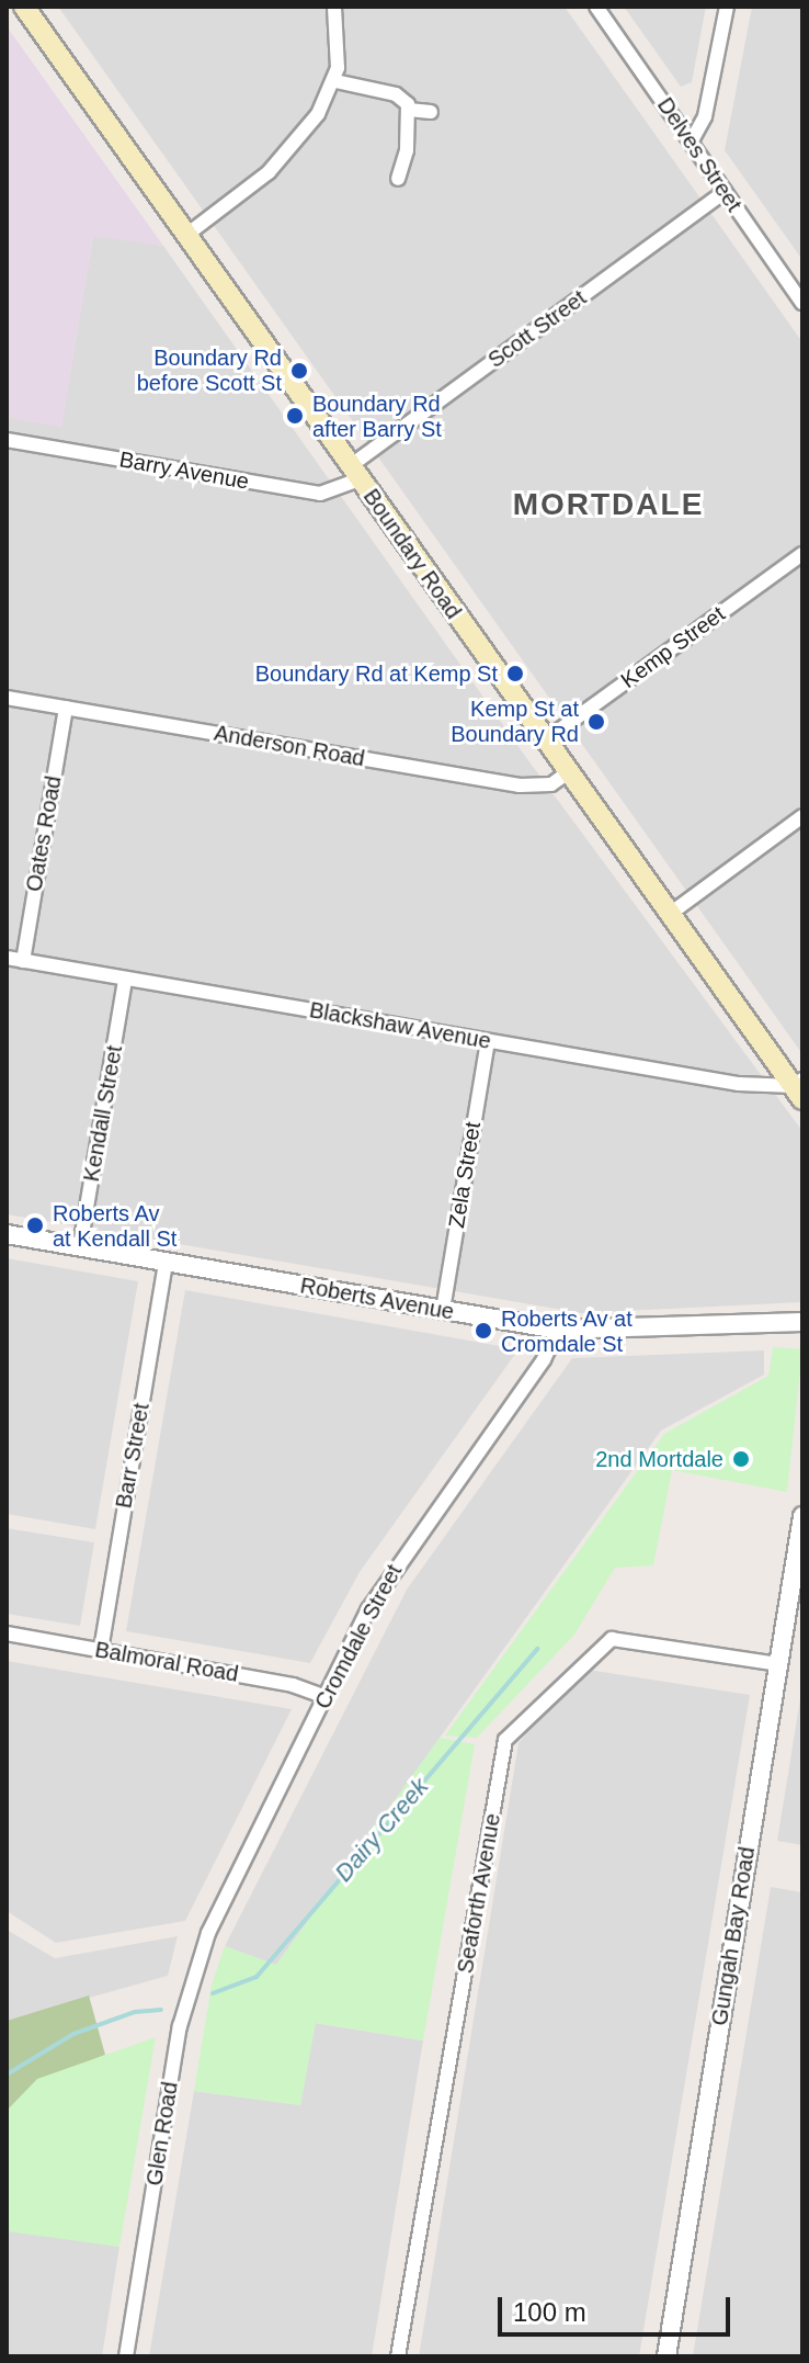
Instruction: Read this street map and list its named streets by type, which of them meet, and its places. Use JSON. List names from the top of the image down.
{
  "streets": {
    "main road": ["Boundary Road"],
    "street": [
      "Delves Street",
      "Scott Street",
      "Barry Avenue",
      "Kemp Street",
      "Anderson Road",
      "Oates Road",
      "Blackshaw Avenue",
      "Kendall Street",
      "Zela Street",
      "Roberts Avenue",
      "Barr Street",
      "Cromdale Street",
      "Balmoral Road",
      "Seaforth Avenue",
      "Gungah Bay Road",
      "Glen Road"
    ]
  },
  "crossings": [
    ["Delves Street", "Scott Street"],
    ["Scott Street", "Barry Avenue"],
    ["Scott Street", "Boundary Road"],
    ["Barry Avenue", "Boundary Road"],
    ["Boundary Road", "Kemp Street"],
    ["Boundary Road", "Anderson Road"],
    ["Boundary Road", "Blackshaw Avenue"],
    ["Anderson Road", "Oates Road"],
    ["Oates Road", "Blackshaw Avenue"],
    ["Blackshaw Avenue", "Kendall Street"],
    ["Blackshaw Avenue", "Zela Street"],
    ["Kendall Street", "Roberts Avenue"],
    ["Zela Street", "Roberts Avenue"],
    ["Roberts Avenue", "Barr Street"],
    ["Roberts Avenue", "Cromdale Street"],
    ["Barr Street", "Balmoral Road"],
    ["Cromdale Street", "Balmoral Road"],
    ["Cromdale Street", "Glen Road"],
    ["Seaforth Avenue", "Gungah Bay Road"]
  ],
  "districts": ["MORTDALE"],
  "water": ["Dairy Creek"],
  "places": [
    "Boundary Rd before Scott St",
    "Boundary Rd after Barry St",
    "Boundary Rd at Kemp St",
    "Kemp St at Boundary Rd",
    "Roberts Av at Kendall St",
    "Roberts Av at Cromdale St",
    "2nd Mortdale"
  ],
  "scale_bar": "100 m"
}
